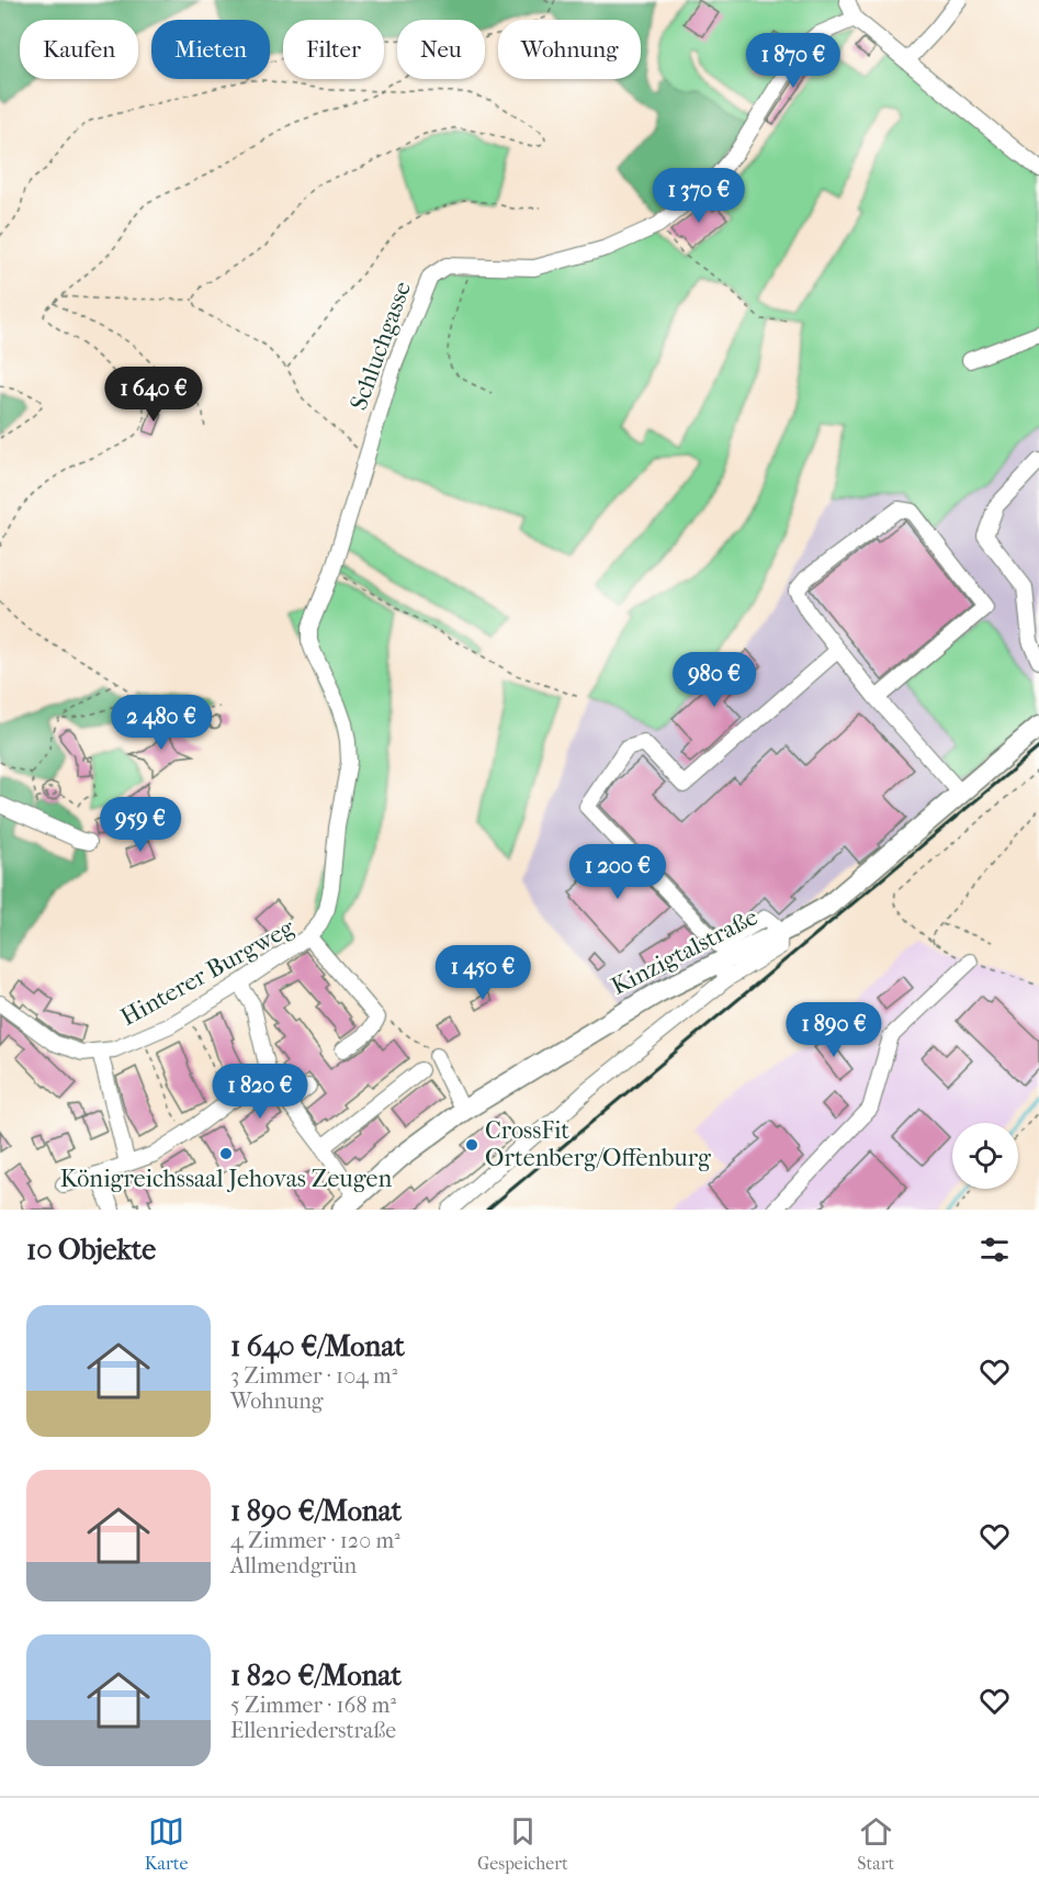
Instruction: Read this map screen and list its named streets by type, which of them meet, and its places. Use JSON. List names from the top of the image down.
{
  "streets": {
    "main road": ["Kinzigtalstraße"],
    "street": ["Schluchgasse", "Hinterer Burgweg"]
  },
  "crossings": [
    ["Schluchgasse", "Hinterer Burgweg"]
  ],
  "places": ["CrossFit Ortenberg/Offenburg", "Königreichssaal Jehovas Zeugen"],
  "page": {
    "chip": [
      "Kaufen",
      "Mieten",
      "Filter",
      "Neu",
      "Wohnung"
    ],
    "price": [
      "1 870 €",
      "1 370 €",
      "1 640 €",
      "980 €",
      "2 480 €",
      "959 €",
      "1 200 €",
      "1 450 €",
      "1 890 €",
      "1 820 €"
    ],
    "heading": "10 Objekte",
    "list": [
      {
        "name": "1 640 €/Monat",
        "note": "3 Zimmer · 104 m² · Wohnung"
      },
      {
        "name": "1 890 €/Monat",
        "note": "4 Zimmer · 120 m² · Allmendgrün"
      },
      {
        "name": "1 820 €/Monat",
        "note": "5 Zimmer · 168 m² · Ellenriederstraße"
      }
    ],
    "tabs": ["Karte", "Gespeichert", "Start"]
  }
}
